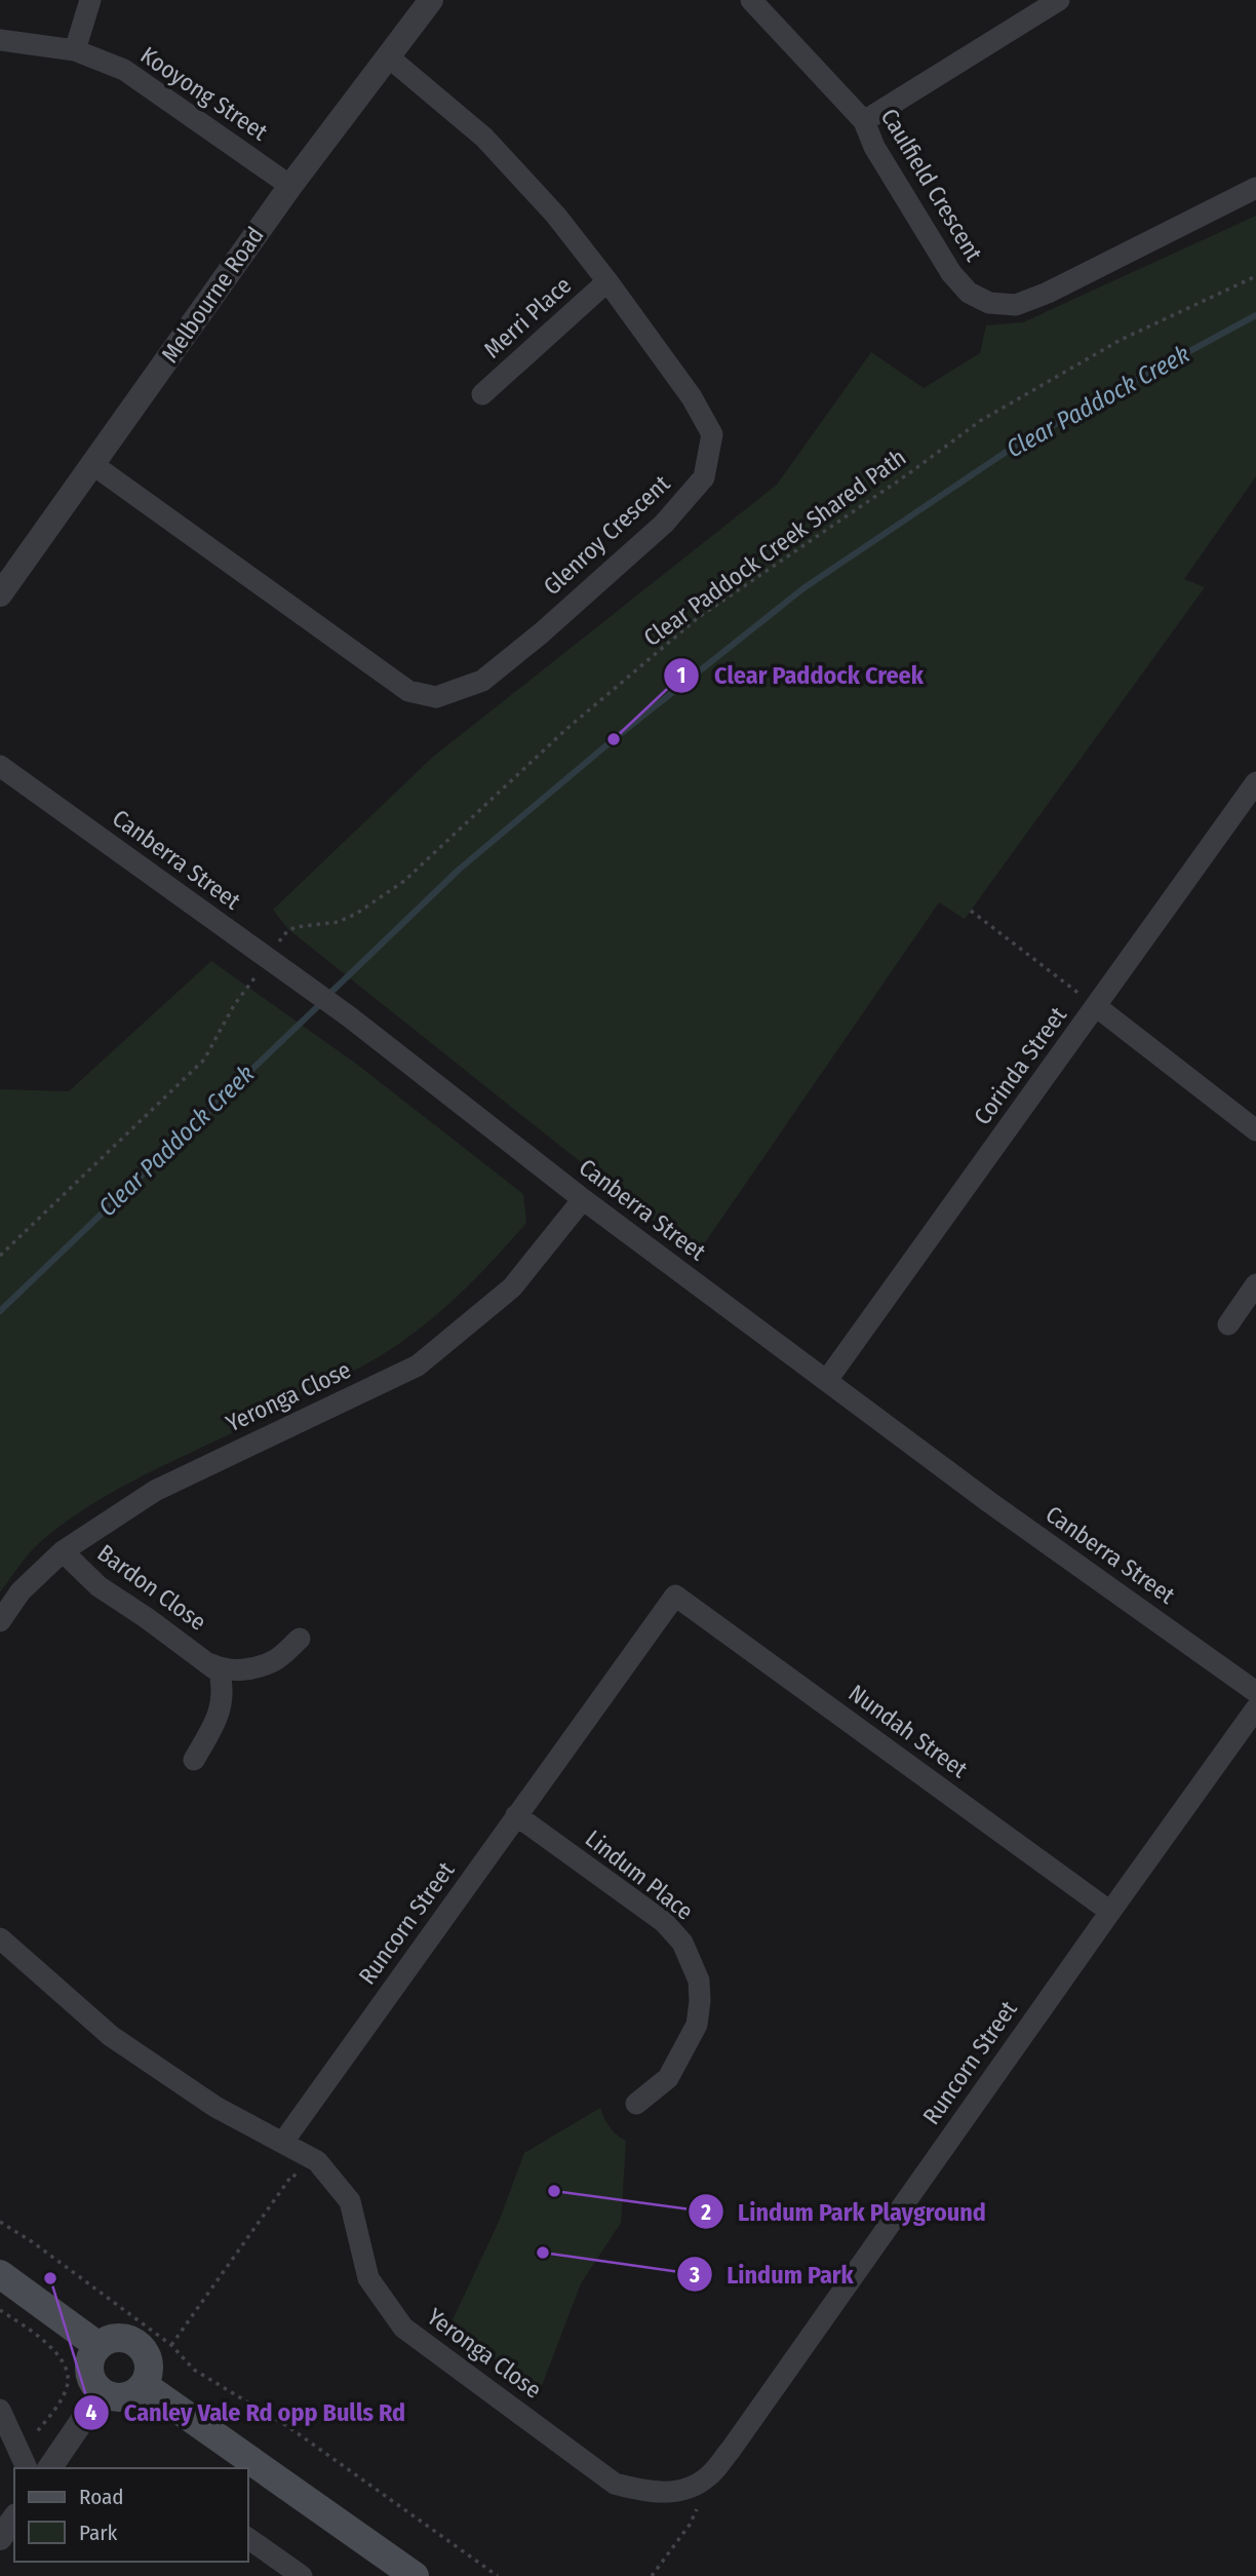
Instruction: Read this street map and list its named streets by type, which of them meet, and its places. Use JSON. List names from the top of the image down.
{
  "streets": {
    "street": [
      "Kooyong Street",
      "Caulfield Crescent",
      "Melbourne Road",
      "Merri Place",
      "Glenroy Crescent",
      "Canberra Street",
      "Corinda Street",
      "Yeronga Close",
      "Bardon Close",
      "Nundah Street",
      "Lindum Place",
      "Runcorn Street"
    ],
    "path": ["Clear Paddock Creek Shared Path"]
  },
  "crossings": [
    ["Kooyong Street", "Melbourne Road"],
    ["Melbourne Road", "Glenroy Crescent"],
    ["Merri Place", "Glenroy Crescent"],
    ["Canberra Street", "Corinda Street"],
    ["Canberra Street", "Yeronga Close"],
    ["Yeronga Close", "Bardon Close"],
    ["Yeronga Close", "Runcorn Street"],
    ["Nundah Street", "Runcorn Street"],
    ["Lindum Place", "Runcorn Street"]
  ],
  "water": ["Clear Paddock Creek"],
  "places": [
    "Clear Paddock Creek",
    "Lindum Park Playground",
    "Lindum Park",
    "Canley Vale Rd opp Bulls Rd"
  ],
  "legend": ["Road", "Park"]
}
